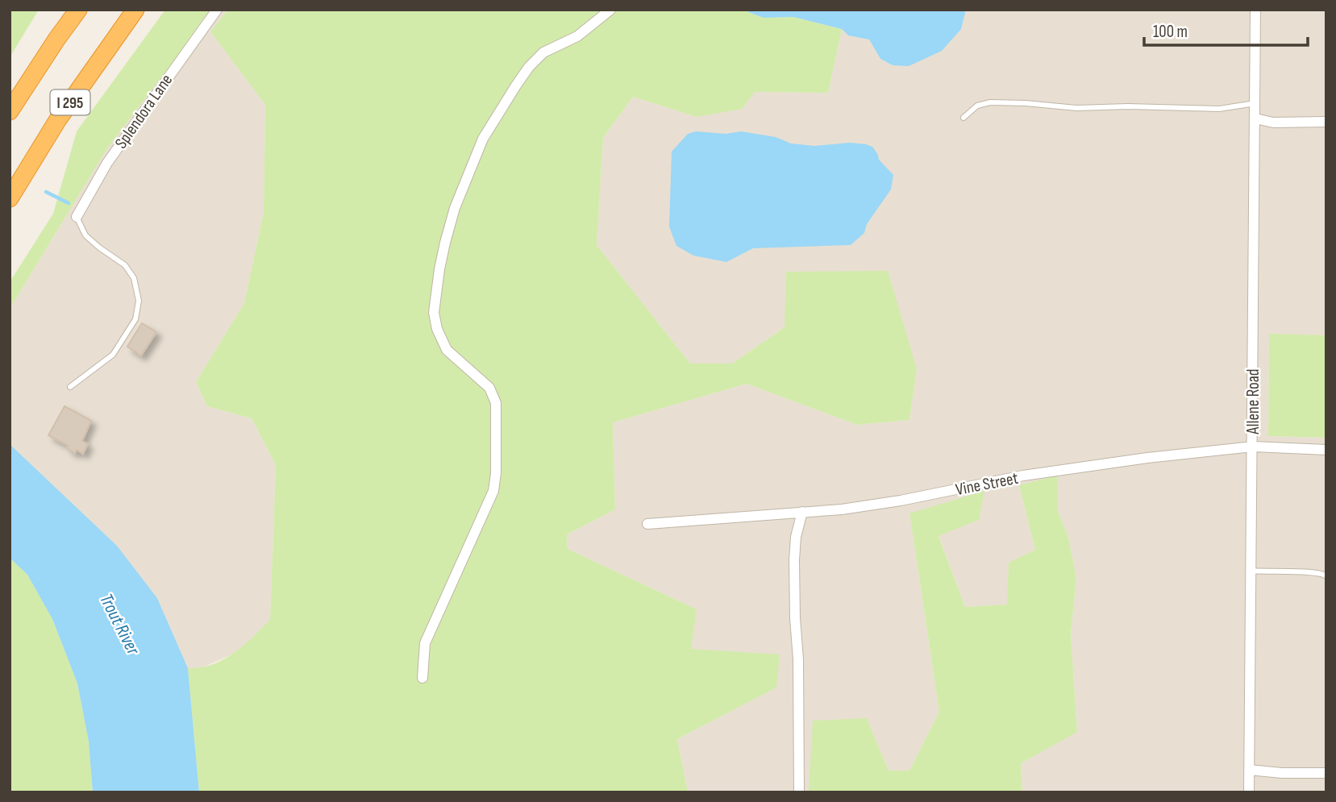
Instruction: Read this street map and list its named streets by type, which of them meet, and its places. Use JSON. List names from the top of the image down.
{
  "streets": {
    "highway": ["I 295"],
    "street": ["Splendora Lane", "Allene Road", "Vine Street"]
  },
  "crossings": [
    ["Allene Road", "Vine Street"]
  ],
  "water": ["Trout River"],
  "scale_bar": "100 m"
}
